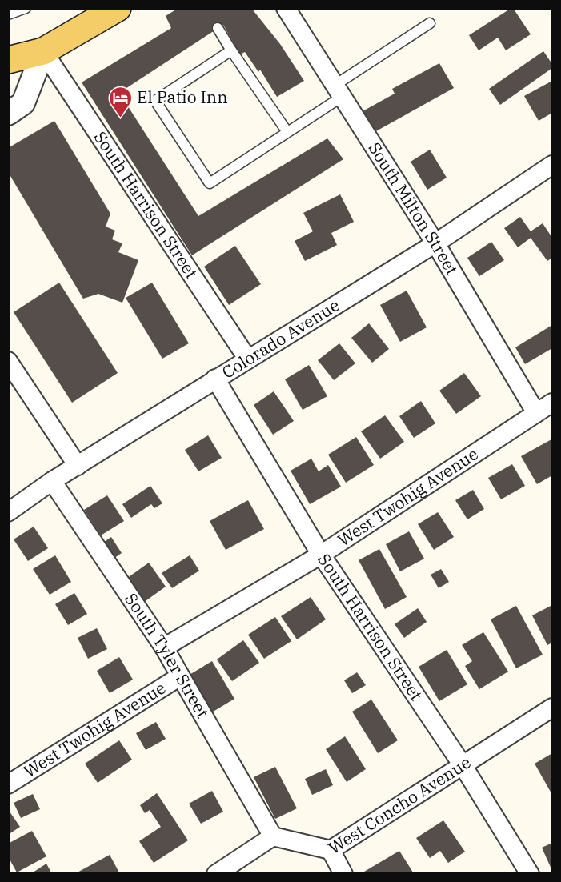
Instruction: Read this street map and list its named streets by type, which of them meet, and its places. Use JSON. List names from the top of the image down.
{
  "streets": {
    "street": [
      "South Harrison Street",
      "South Milton Street",
      "Colorado Avenue",
      "West Twohig Avenue",
      "South Tyler Street",
      "West Concho Avenue"
    ]
  },
  "crossings": [
    ["South Harrison Street", "Colorado Avenue"],
    ["South Harrison Street", "West Twohig Avenue"],
    ["South Harrison Street", "West Concho Avenue"],
    ["South Milton Street", "Colorado Avenue"],
    ["South Milton Street", "West Twohig Avenue"],
    ["Colorado Avenue", "South Tyler Street"],
    ["West Twohig Avenue", "South Tyler Street"],
    ["South Tyler Street", "West Concho Avenue"]
  ],
  "places": {
    "hotel": ["El Patio Inn"]
  }
}
